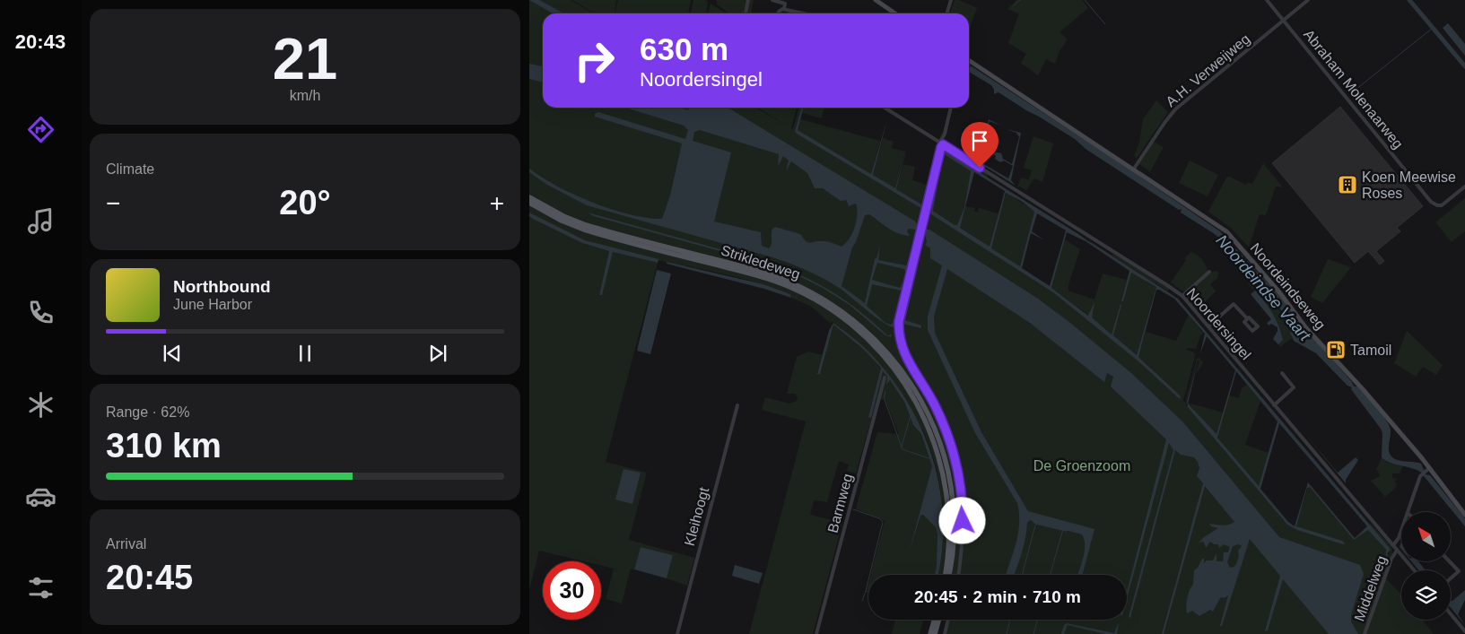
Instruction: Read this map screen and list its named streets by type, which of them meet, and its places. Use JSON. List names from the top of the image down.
{
  "streets": {
    "main road": ["Strikledeweg"],
    "street": [
      "A.H. Verweijweg",
      "Abraham Molenaarweg",
      "Noordeindseweg",
      "Noordersingel",
      "Barmweg",
      "Kleihoogt",
      "Middelweg"
    ]
  },
  "crossings": [
    ["A.H. Verweijweg", "Abraham Molenaarweg"],
    ["A.H. Verweijweg", "Noordeindseweg"],
    ["Noordeindseweg", "Middelweg"],
    ["Noordersingel", "Middelweg"]
  ],
  "water": ["Noordeindse Vaart"],
  "parks": ["De Groenzoom"],
  "places": {
    "building": ["Koen Meewise Roses"],
    "fuel station": ["Tamoil"]
  },
  "north": "top left",
  "page": {
    "tabs": "20:43",
    "tile": [
      ["21", "km/h"],
      "Climate",
      ["Range · 62%", "310 km"],
      ["Arrival", "20:45"]
    ],
    "turn": ["630 m", "Noordersingel"],
    "heat": ["−", "20°", "+"],
    "song": ["Northbound", "June Harbor"],
    "limit": "30",
    "trip": "20:45 · 2 min · 710 m"
  }
}
